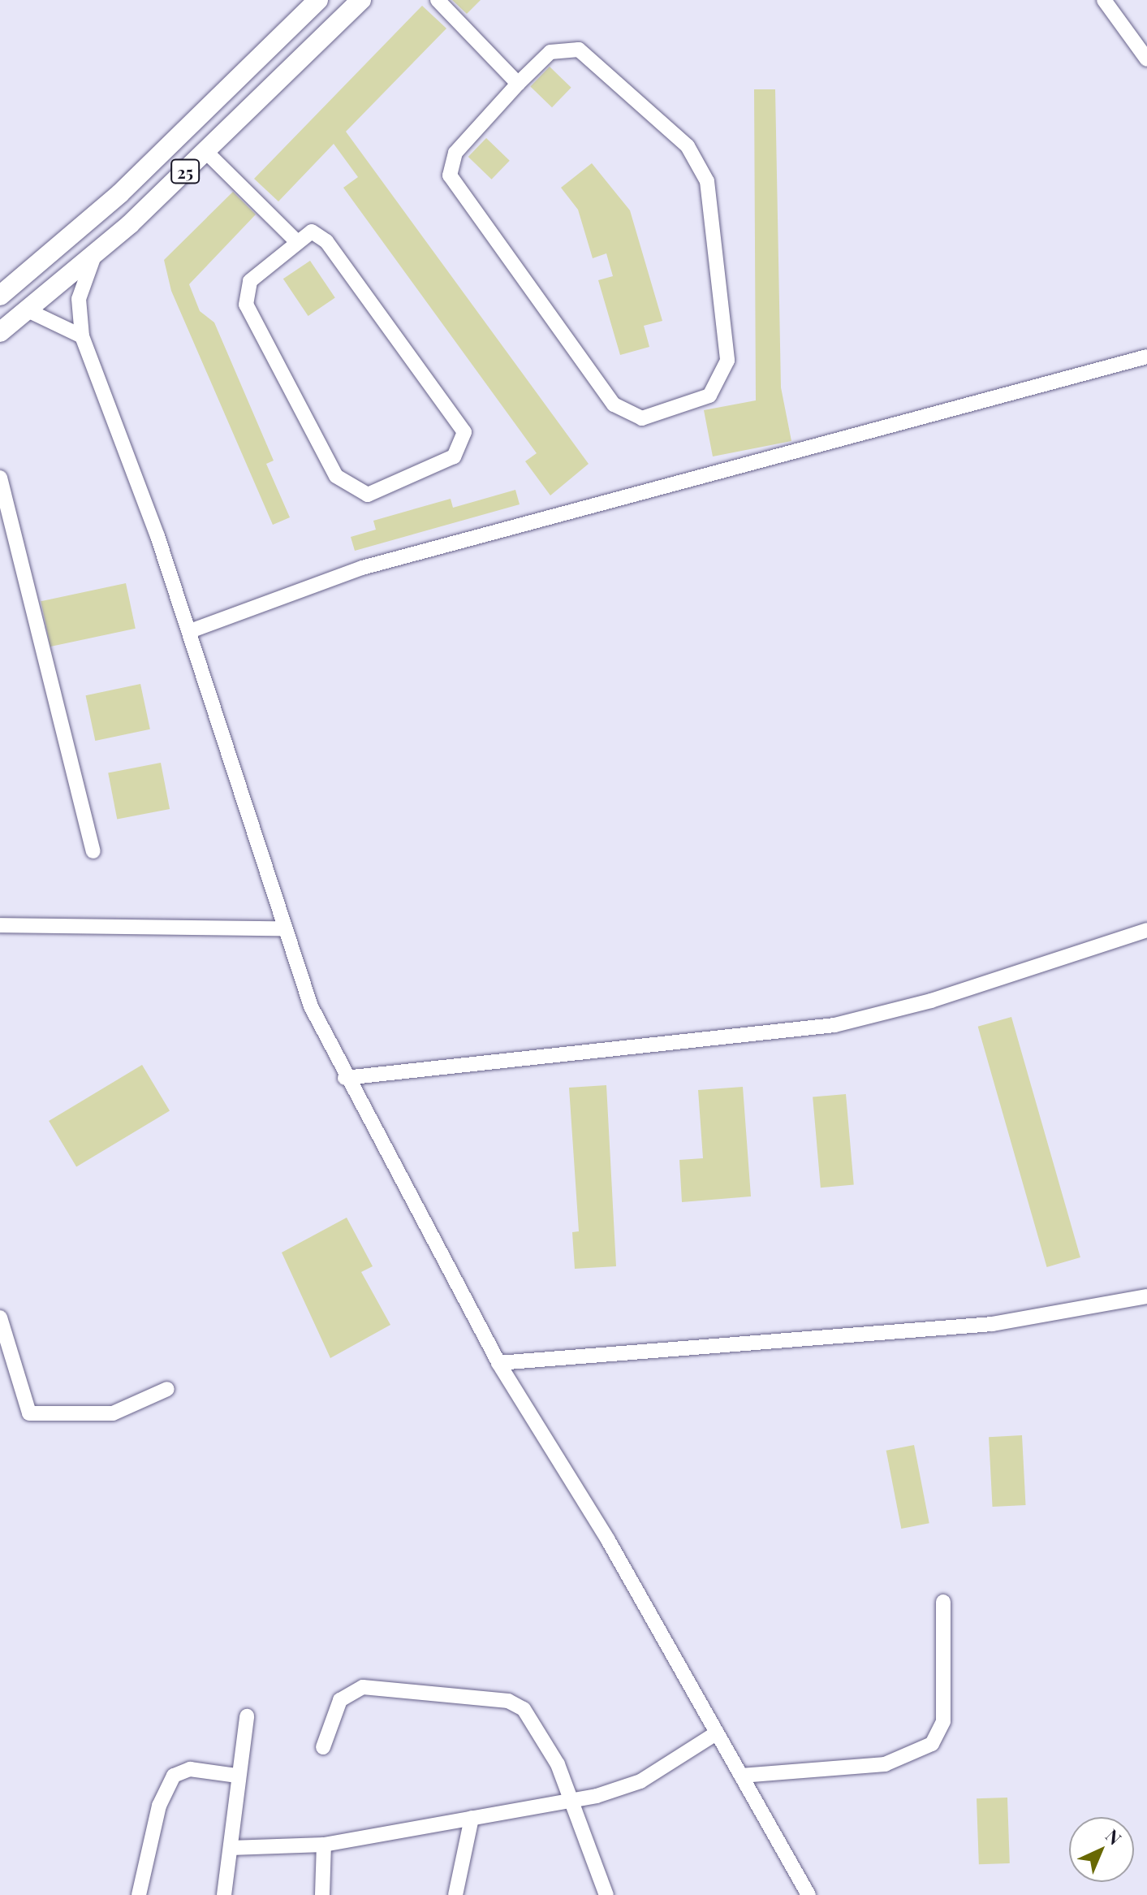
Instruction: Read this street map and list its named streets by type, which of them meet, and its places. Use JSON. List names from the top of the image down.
{
  "streets": {
    "main road": ["25"]
  },
  "north": "top right"
}
